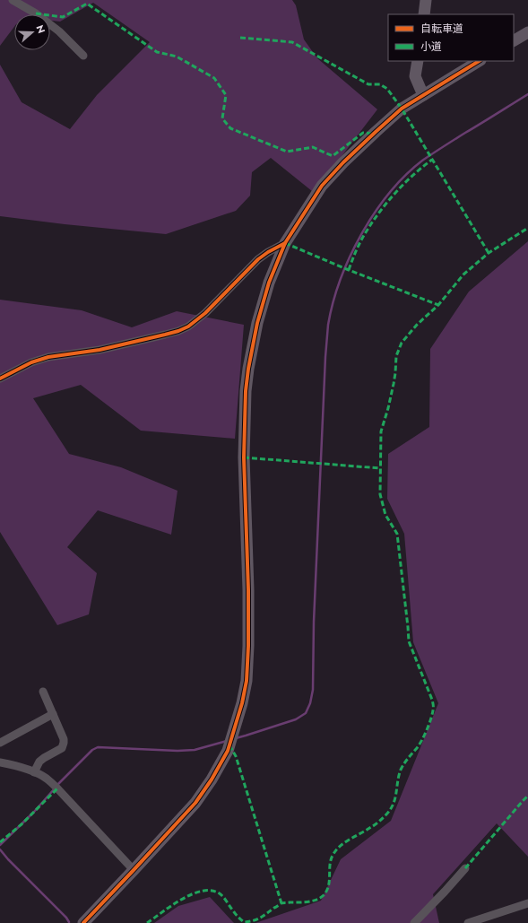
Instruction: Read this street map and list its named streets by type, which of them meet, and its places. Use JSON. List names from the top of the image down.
{
  "legend": ["自転車道", "小道"],
  "north": "right"
}
